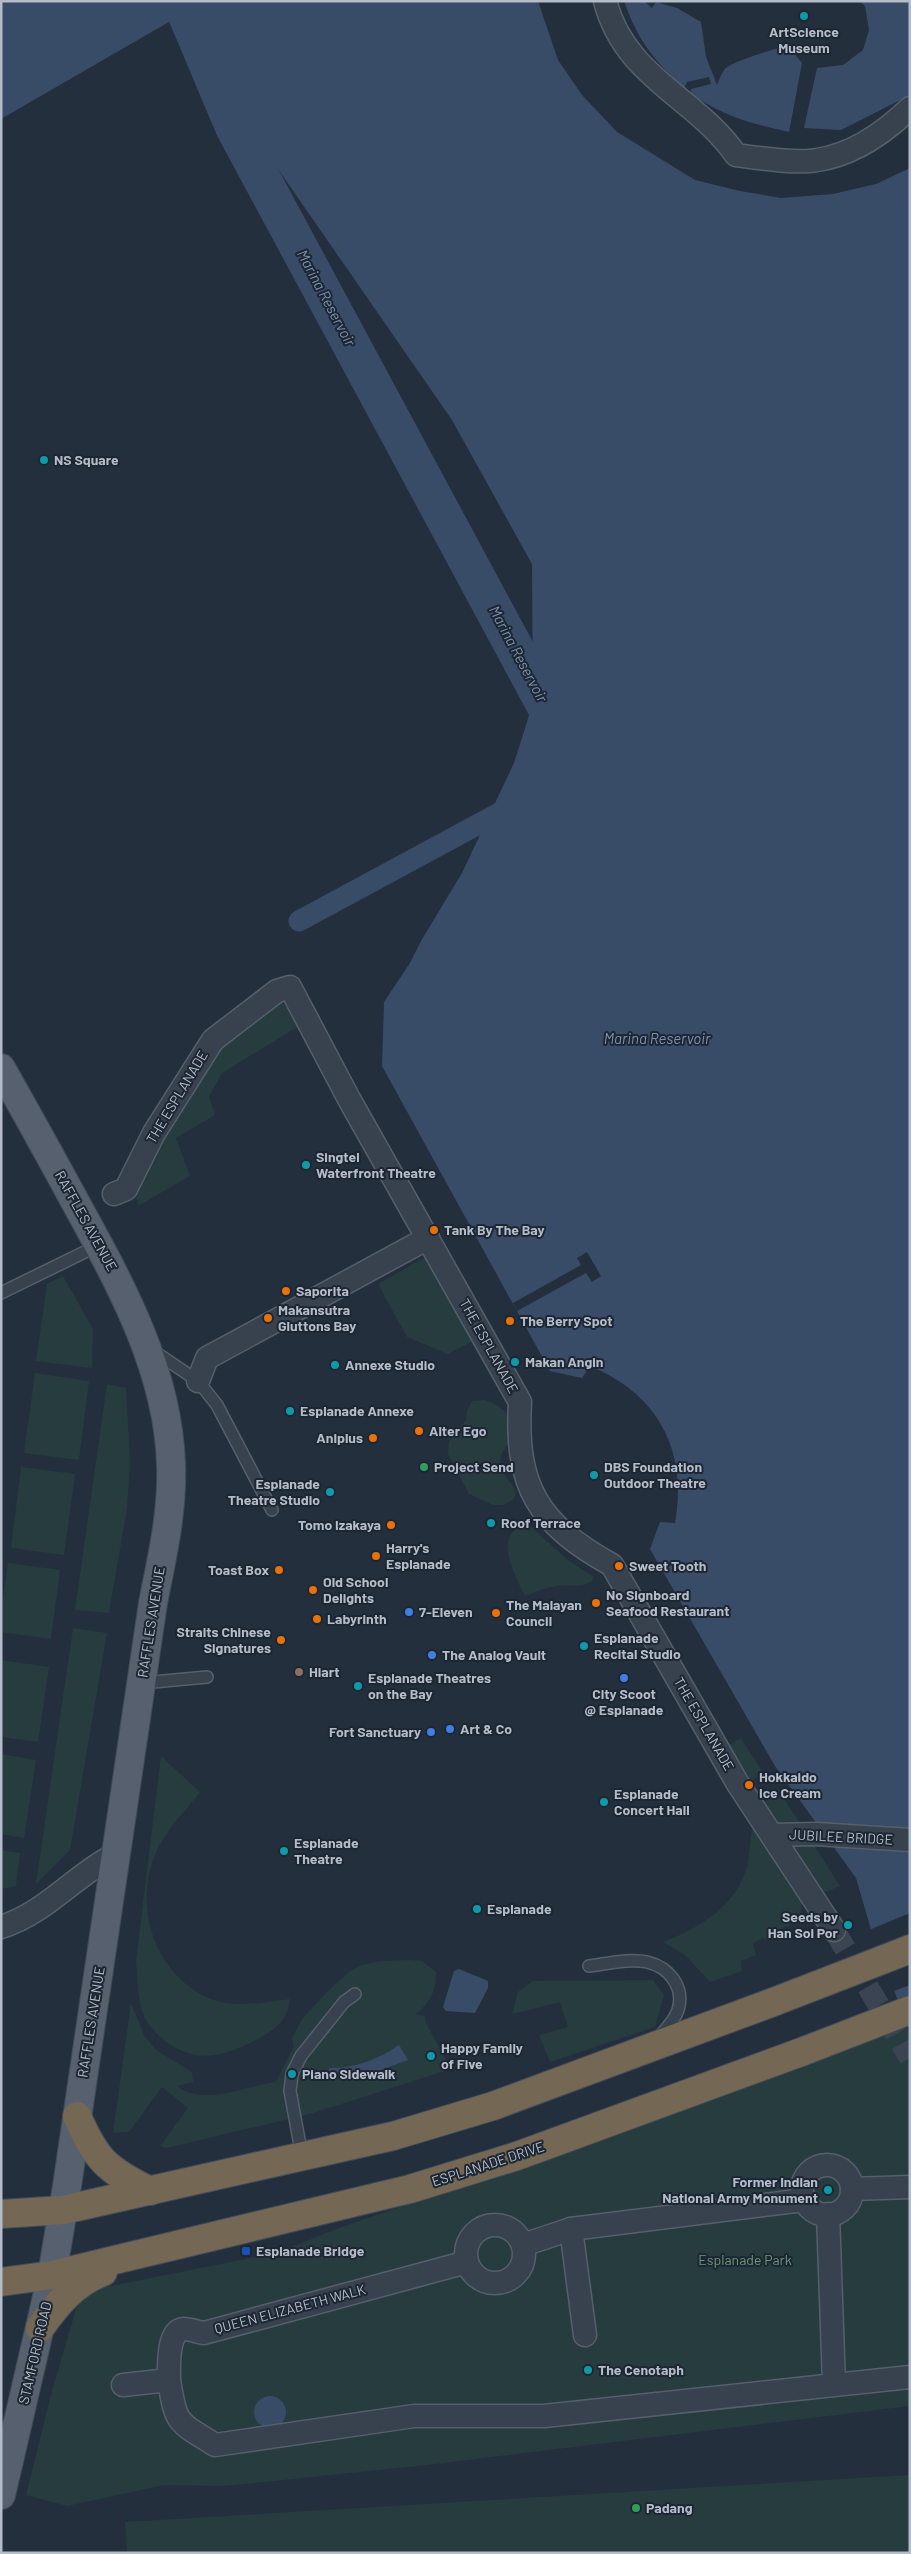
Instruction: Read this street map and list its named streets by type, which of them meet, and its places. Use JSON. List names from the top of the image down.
{
  "streets": {
    "highway": ["ESPLANADE DRIVE"],
    "main road": ["RAFFLES AVENUE", "STAMFORD ROAD"],
    "street": ["THE ESPLANADE", "JUBILEE BRIDGE", "QUEEN ELIZABETH WALK"]
  },
  "crossings": [
    ["THE ESPLANADE", "JUBILEE BRIDGE"],
    ["RAFFLES AVENUE", "STAMFORD ROAD"],
    ["ESPLANADE DRIVE", "STAMFORD ROAD"]
  ],
  "water": ["Marina Reservoir"],
  "parks": ["Esplanade Park"],
  "places": {
    "other": [
      "ArtScience Museum",
      "NS Square",
      "Singtel Waterfront Theatre",
      "Tank By The Bay",
      "Saporita",
      "Makansutra Gluttons Bay",
      "The Berry Spot",
      "Makan Angin",
      "Annexe Studio",
      "Esplanade Annexe",
      "Alter Ego",
      "Aniplus",
      "Project Send",
      "DBS Foundation Outdoor Theatre",
      "Esplanade Theatre Studio",
      "Roof Terrace",
      "Tomo Izakaya",
      "Harry's Esplanade",
      "Sweet Tooth",
      "Toast Box",
      "Old School Delights",
      "No Signboard Seafood Restaurant",
      "7-Eleven",
      "The Malayan Council",
      "Labyrinth",
      "Straits Chinese Signatures",
      "Esplanade Recital Studio",
      "The Analog Vault",
      "Hiart",
      "City Scoot @ Esplanade",
      "Esplanade Theatres on the Bay",
      "Art & Co",
      "Fort Sanctuary",
      "Hokkaido Ice Cream",
      "Esplanade Concert Hall",
      "Esplanade Theatre",
      "Esplanade",
      "Seeds by Han Soi Por",
      "Happy Family of Five",
      "Piano Sidewalk",
      "Former Indian National Army Monument",
      "The Cenotaph",
      "Padang"
    ],
    "transit": ["Esplanade Bridge"]
  }
}
